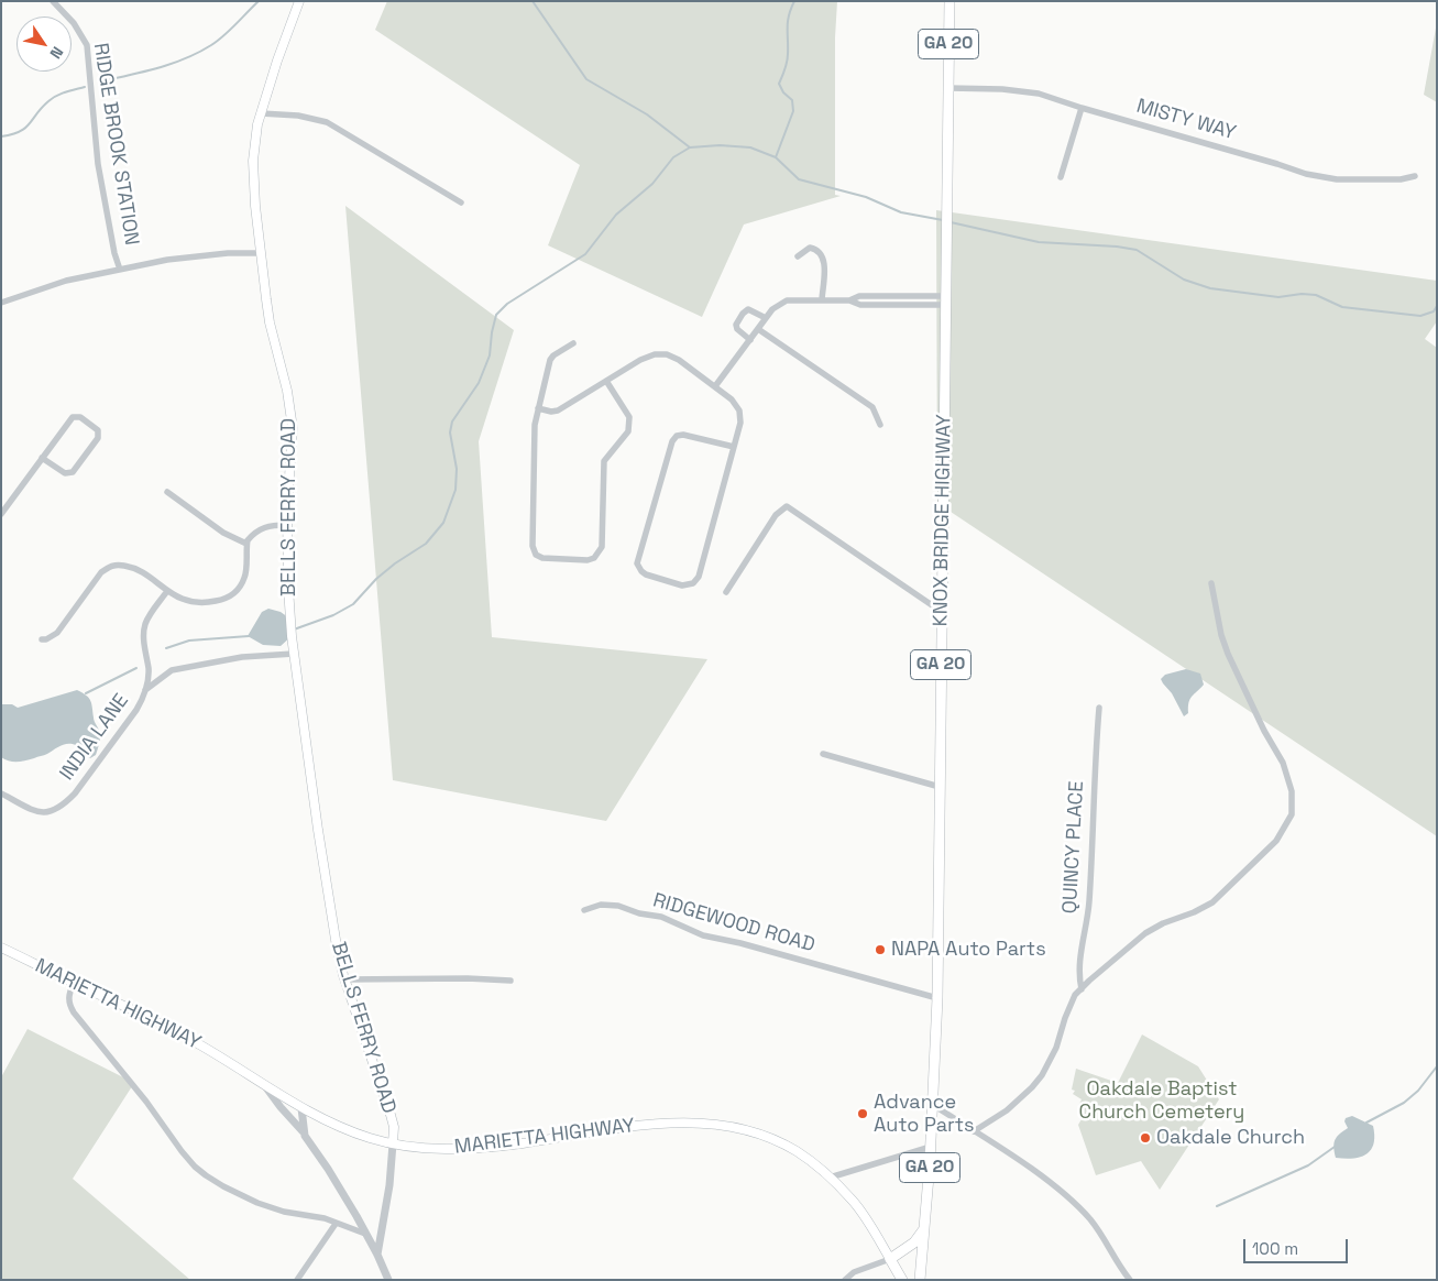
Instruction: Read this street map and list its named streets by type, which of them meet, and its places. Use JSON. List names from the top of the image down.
{
  "streets": {
    "main road": [
      "GA 20",
      "BELLS FERRY ROAD",
      "KNOX BRIDGE HIGHWAY",
      "MARIETTA HIGHWAY"
    ],
    "street": [
      "MISTY WAY",
      "RIDGE BROOK STATION",
      "INDIA LANE",
      "QUINCY PLACE",
      "RIDGEWOOD ROAD"
    ]
  },
  "crossings": [
    ["GA 20", "KNOX BRIDGE HIGHWAY"],
    ["MISTY WAY", "KNOX BRIDGE HIGHWAY"],
    ["BELLS FERRY ROAD", "MARIETTA HIGHWAY"],
    ["KNOX BRIDGE HIGHWAY", "RIDGEWOOD ROAD"]
  ],
  "parks": ["Oakdale Baptist Church Cemetery"],
  "places": ["NAPA Auto Parts", "Advance Auto Parts", "Oakdale Church"],
  "scale_bar": "100 m",
  "north": "bottom right"
}
